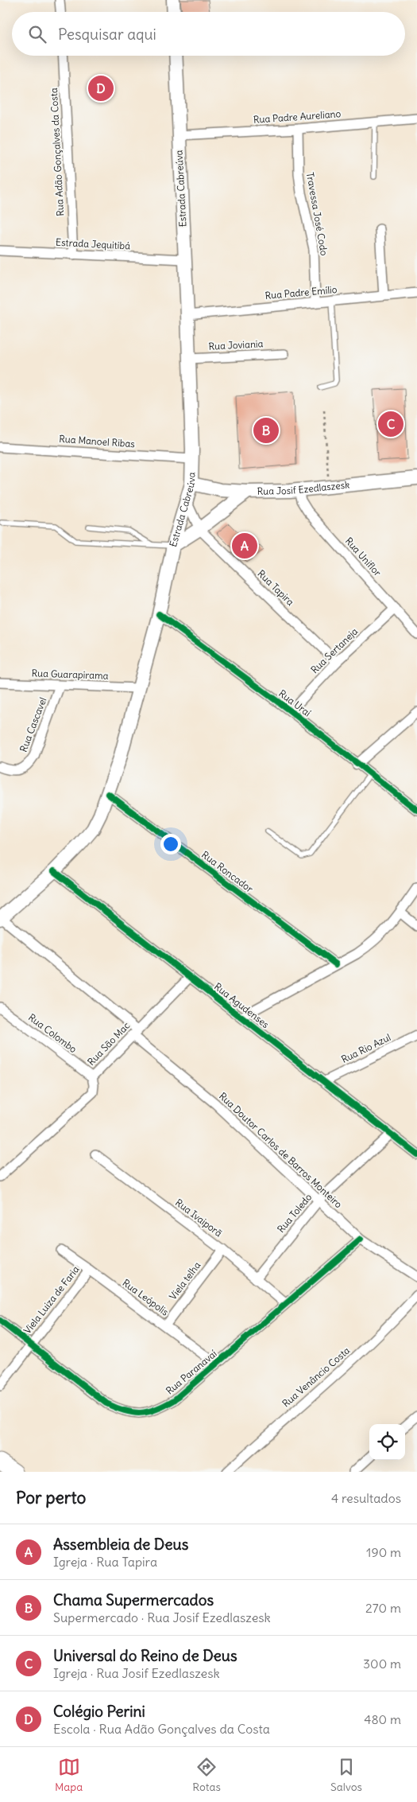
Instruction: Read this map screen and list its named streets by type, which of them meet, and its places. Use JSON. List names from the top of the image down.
{
  "streets": {
    "main road": ["Estrada Cabreúva", "Rua Josif Ezedlaszesk"],
    "street": [
      "Rua Padre Aureliano",
      "Rua Adão Gonçalves da Costa",
      "Travessa José Codo",
      "Estrada Jequitibá",
      "Rua Padre Emílio",
      "Rua Joviania",
      "Rua Manoel Ribas",
      "Rua Uniflor",
      "Rua Tapira",
      "Rua Sertaneja",
      "Rua Guarapirama",
      "Rua Uraí",
      "Rua Cascavel",
      "Rua Roncador",
      "Rua Agudenses",
      "Rua Colombo",
      "Rua São Mac",
      "Rua Rio Azul",
      "Rua Doutor Carlos de Barros Monteiro",
      "Rua Toledo",
      "Rua Ivaiporã",
      "Viela telha",
      "Rua Leópolis",
      "Viela Luiza de Faria",
      "Rua Paranavaí",
      "Rua Venâncio Costa"
    ]
  },
  "crossings": [
    ["Rua Padre Aureliano", "Estrada Cabreúva"],
    ["Rua Padre Aureliano", "Travessa José Codo"],
    ["Rua Adão Gonçalves da Costa", "Estrada Jequitibá"],
    ["Estrada Cabreúva", "Estrada Jequitibá"],
    ["Estrada Cabreúva", "Rua Padre Emílio"],
    ["Estrada Cabreúva", "Rua Joviania"],
    ["Estrada Cabreúva", "Rua Manoel Ribas"],
    ["Estrada Cabreúva", "Rua Josif Ezedlaszesk"],
    ["Estrada Cabreúva", "Rua Guarapirama"],
    ["Estrada Cabreúva", "Rua Uraí"],
    ["Estrada Cabreúva", "Rua Roncador"],
    ["Estrada Cabreúva", "Rua Agudenses"],
    ["Estrada Cabreúva", "Rua Doutor Carlos de Barros Monteiro"],
    ["Travessa José Codo", "Rua Padre Emílio"],
    ["Rua Josif Ezedlaszesk", "Rua Uniflor"],
    ["Rua Uniflor", "Rua Sertaneja"],
    ["Rua Tapira", "Rua Sertaneja"],
    ["Rua Sertaneja", "Rua Uraí"],
    ["Rua Guarapirama", "Rua Cascavel"],
    ["Rua Agudenses", "Rua São Mac"],
    ["Rua Agudenses", "Rua Rio Azul"],
    ["Rua Agudenses", "Rua Toledo"],
    ["Rua Colombo", "Rua São Mac"],
    ["Rua São Mac", "Rua Doutor Carlos de Barros Monteiro"],
    ["Rua Doutor Carlos de Barros Monteiro", "Rua Toledo"],
    ["Rua Doutor Carlos de Barros Monteiro", "Rua Paranavaí"],
    ["Rua Toledo", "Rua Ivaiporã"],
    ["Rua Ivaiporã", "Viela telha"],
    ["Rua Ivaiporã", "Rua Paranavaí"],
    ["Viela telha", "Rua Leópolis"],
    ["Rua Leópolis", "Viela Luiza de Faria"],
    ["Rua Leópolis", "Rua Paranavaí"],
    ["Viela Luiza de Faria", "Rua Paranavaí"]
  ],
  "page": {
    "search": "Pesquisar aqui",
    "pins": [
      "D",
      "C",
      "B",
      "A"
    ],
    "heading": ["Por perto", "4 resultados"],
    "list": [
      {
        "mark": "A",
        "name": "Assembleia de Deus",
        "note": "Igreja · Rua Tapira",
        "value": "190 m"
      },
      {
        "mark": "B",
        "name": "Chama Supermercados",
        "note": "Supermercado · Rua Josif Ezedlaszesk",
        "value": "270 m"
      },
      {
        "mark": "C",
        "name": "Universal do Reino de Deus",
        "note": "Igreja · Rua Josif Ezedlaszesk",
        "value": "300 m"
      },
      {
        "mark": "D",
        "name": "Colégio Perini",
        "note": "Escola · Rua Adão Gonçalves da Costa",
        "value": "480 m"
      }
    ],
    "nav": ["Mapa", "Rotas", "Salvos"]
  }
}
